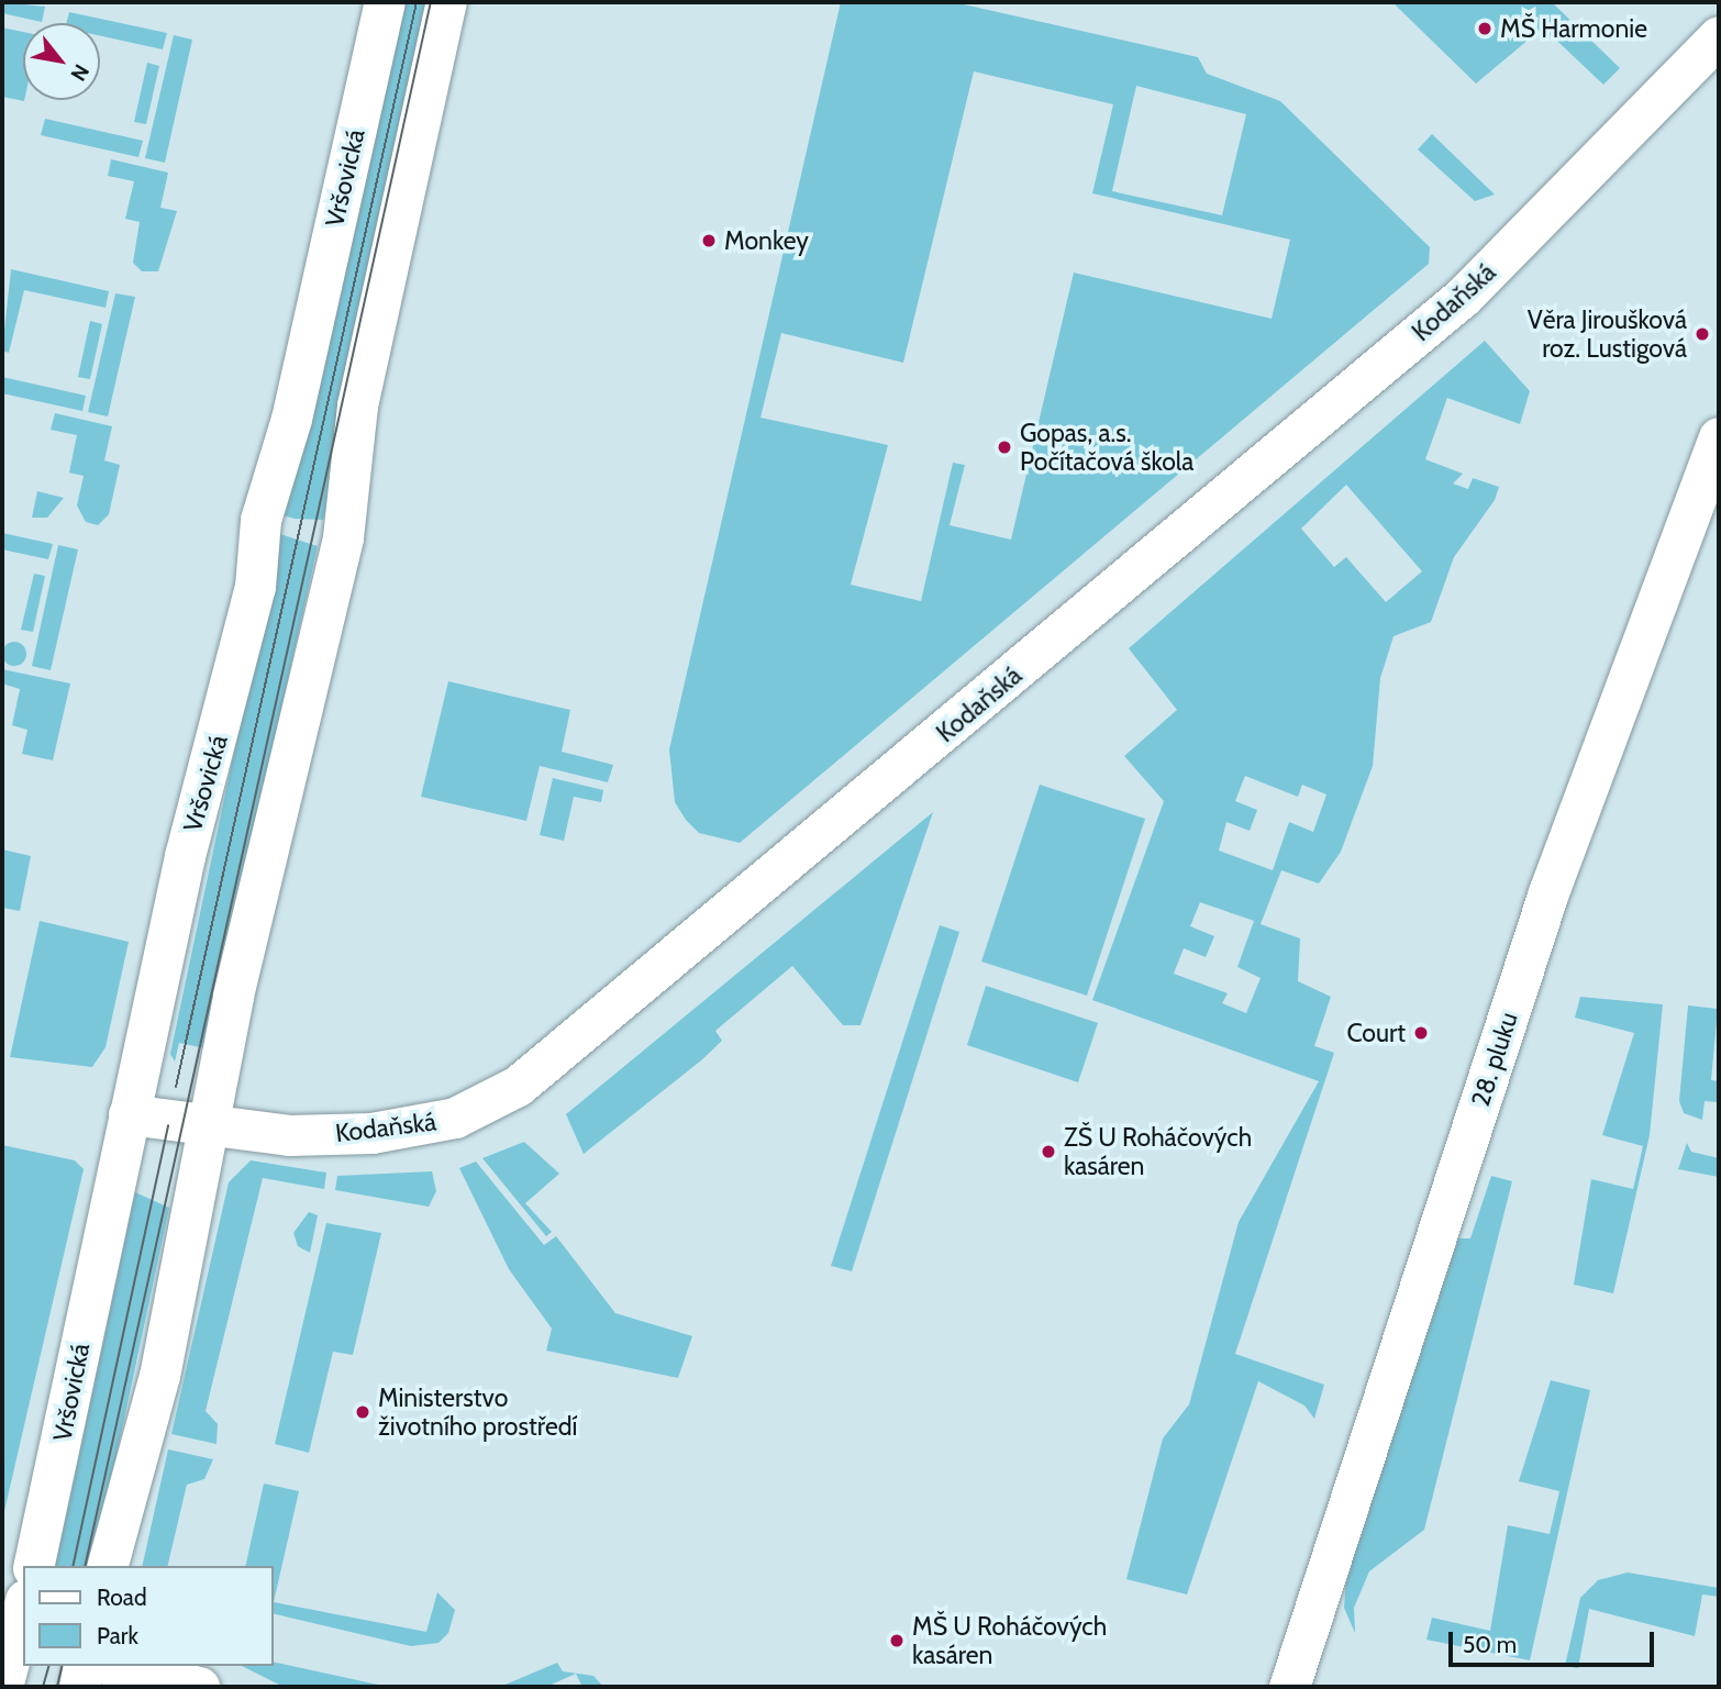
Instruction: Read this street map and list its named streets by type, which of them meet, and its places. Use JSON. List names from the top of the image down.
{
  "streets": {
    "main road": ["Vršovická", "Kodaňská", "28. pluku"]
  },
  "crossings": [
    ["Vršovická", "Kodaňská"]
  ],
  "places": [
    "MŠ Harmonie",
    "Monkey",
    "Věra Jiroušková roz. Lustigová",
    "Gopas, a.s. Počítačová škola",
    "Court",
    "ZŠ U Roháčových kasáren",
    "Ministerstvo životního prostředí",
    "MŠ U Roháčových kasáren"
  ],
  "legend": ["Road", "Park"],
  "scale_bar": "50 m",
  "north": "bottom right"
}
